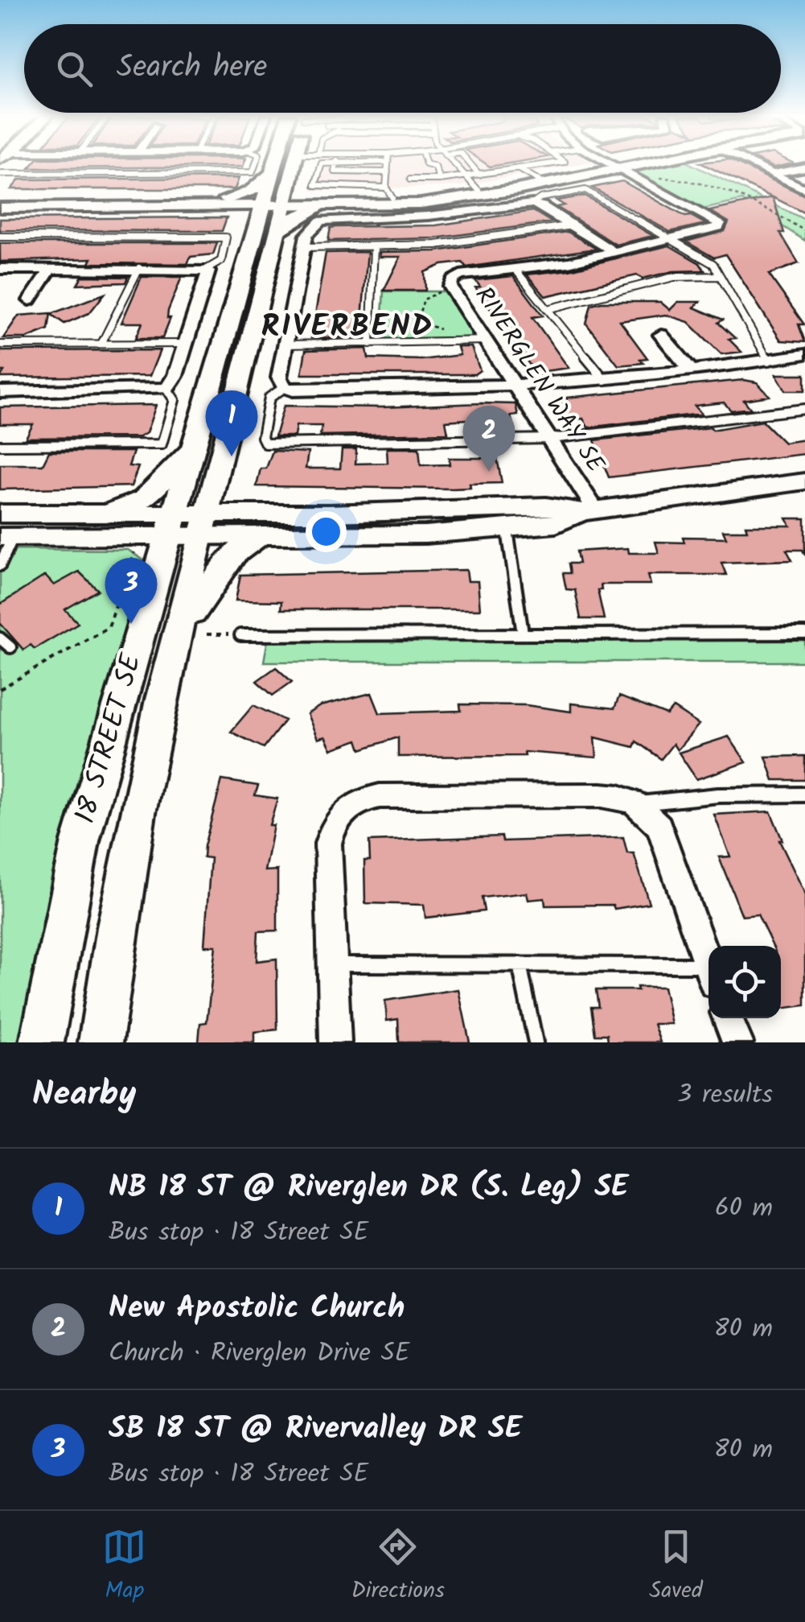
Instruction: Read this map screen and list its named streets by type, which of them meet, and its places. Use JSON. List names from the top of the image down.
{
  "streets": {
    "main road": ["18 STREET SE"],
    "street": ["RIVERGLEN WAY SE"]
  },
  "districts": ["RIVERBEND"],
  "page": {
    "search": "Search here",
    "pins": ["1", "2", "3"],
    "heading": ["Nearby", "3 results"],
    "list": [
      {
        "mark": "1",
        "name": "NB 18 ST @ Riverglen DR (S. Leg) SE",
        "note": "Bus stop · 18 Street SE",
        "value": "60 m"
      },
      {
        "mark": "2",
        "name": "New Apostolic Church",
        "note": "Church · Riverglen Drive SE",
        "value": "80 m"
      },
      {
        "mark": "3",
        "name": "SB 18 ST @ Rivervalley DR SE",
        "note": "Bus stop · 18 Street SE",
        "value": "80 m"
      }
    ],
    "nav": ["Map", "Directions", "Saved"]
  }
}
